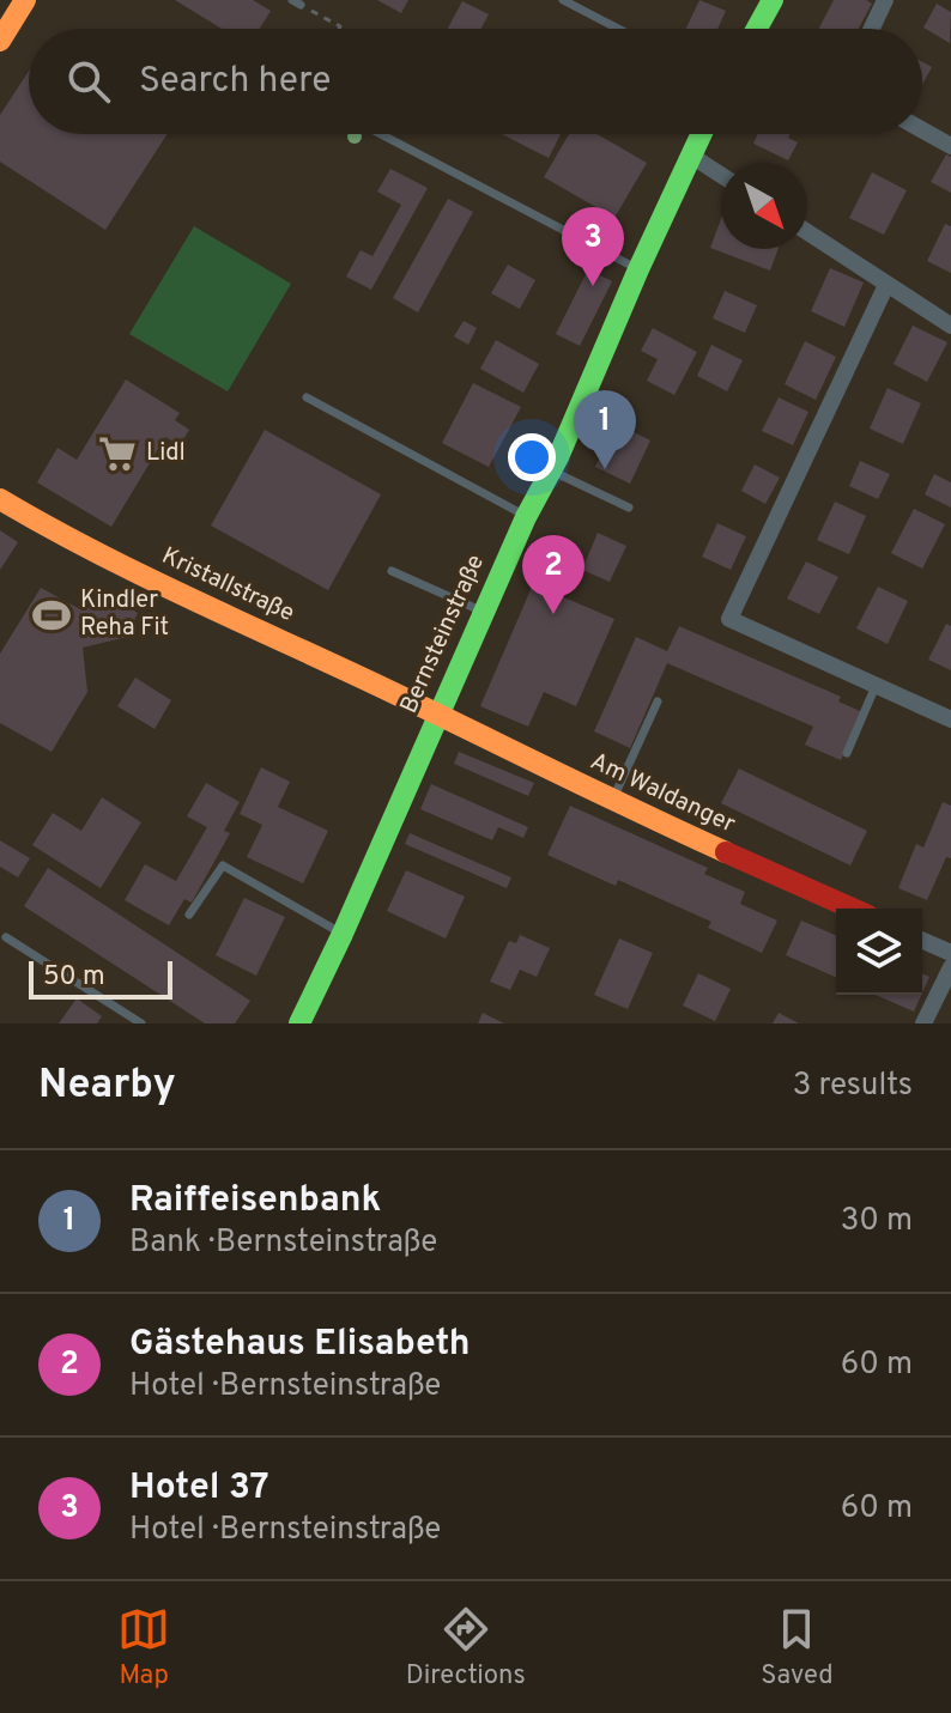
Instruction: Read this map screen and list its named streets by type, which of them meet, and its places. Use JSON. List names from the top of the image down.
{
  "streets": {
    "street": ["Kristallstraße", "Bernsteinstraße", "Am Waldanger"]
  },
  "crossings": [
    ["Kristallstraße", "Bernsteinstraße"],
    ["Kristallstraße", "Am Waldanger"],
    ["Bernsteinstraße", "Am Waldanger"]
  ],
  "places": {
    "supermarket": ["Lidl"],
    "sports": ["Kindler Reha Fit"]
  },
  "scale_bar": "50 m",
  "north": "bottom right",
  "page": {
    "search": "Search here",
    "pins": ["3", "1", "2"],
    "scale": "50 m",
    "heading": ["Nearby", "3 results"],
    "list": [
      {
        "mark": "1",
        "name": "Raiffeisenbank",
        "note": "Bank · Bernsteinstraße",
        "value": "30 m"
      },
      {
        "mark": "2",
        "name": "Gästehaus Elisabeth",
        "note": "Hotel · Bernsteinstraße",
        "value": "60 m"
      },
      {
        "mark": "3",
        "name": "Hotel 37",
        "note": "Hotel · Bernsteinstraße",
        "value": "60 m"
      }
    ],
    "nav": ["Map", "Directions", "Saved"]
  }
}
